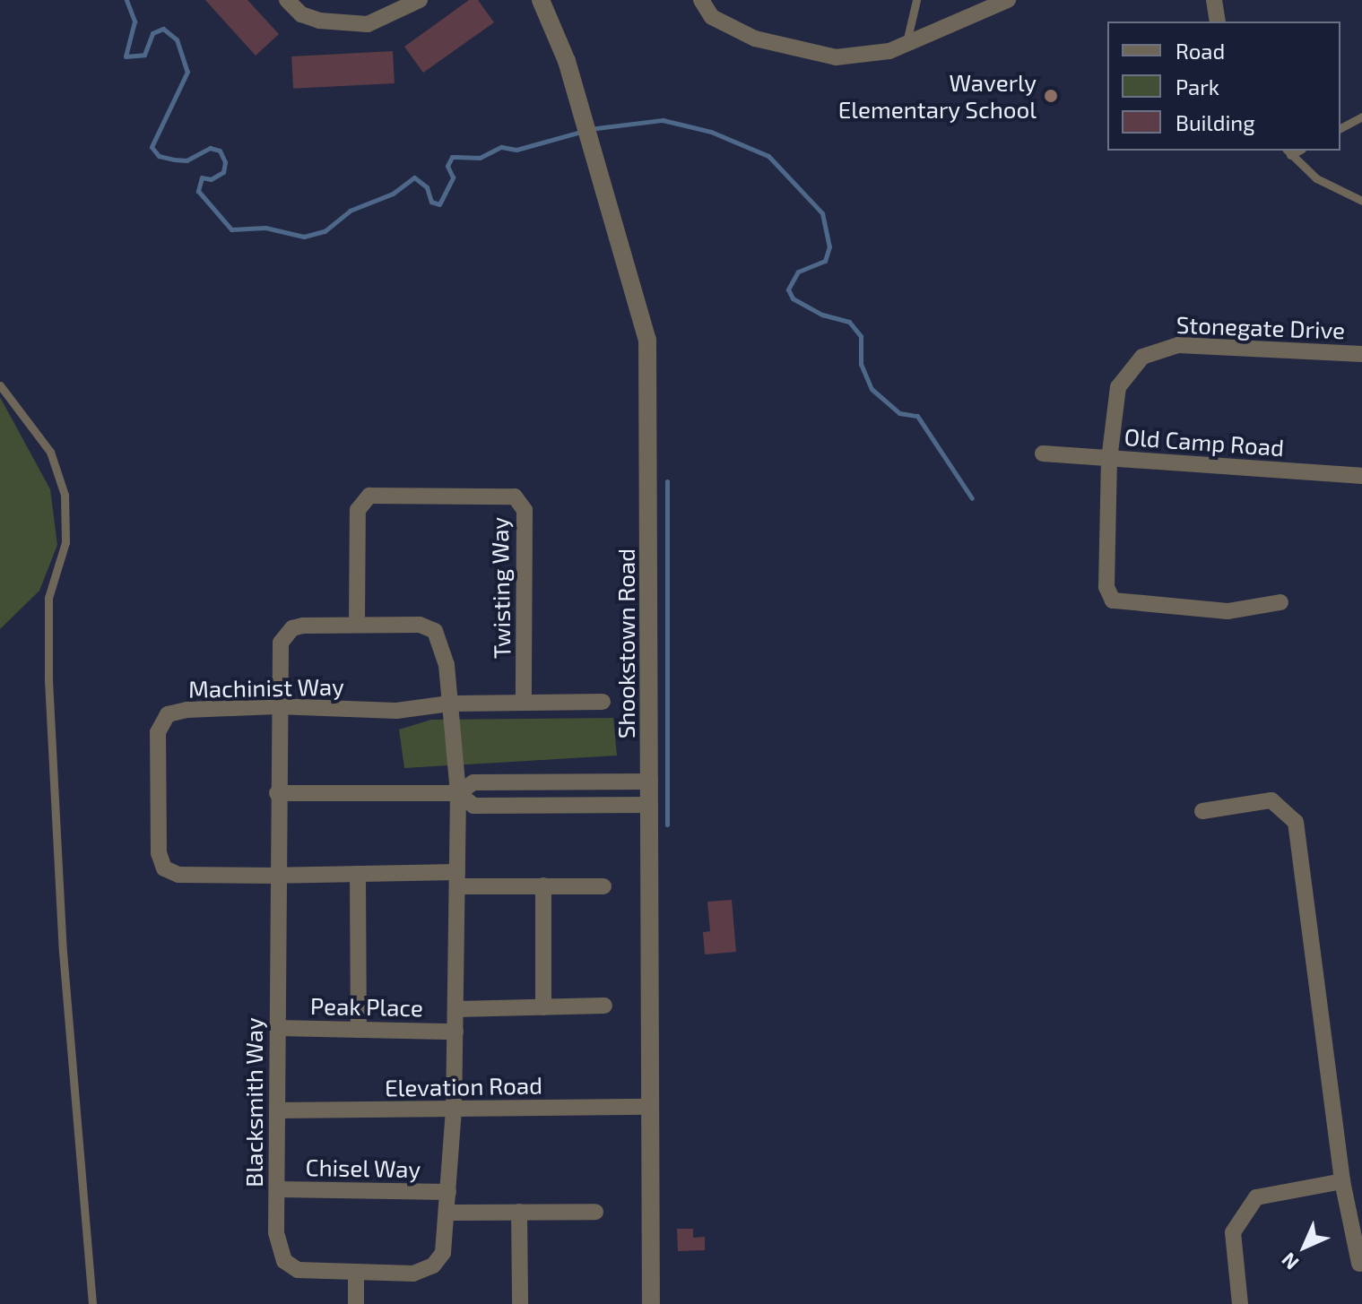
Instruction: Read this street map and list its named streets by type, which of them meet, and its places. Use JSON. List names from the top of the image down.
{
  "streets": {
    "street": [
      "Stonegate Drive",
      "Old Camp Road",
      "Twisting Way",
      "Shookstown Road",
      "Machinist Way",
      "Peak Place",
      "Elevation Road",
      "Blacksmith Way",
      "Chisel Way"
    ]
  },
  "crossings": [
    ["Stonegate Drive", "Old Camp Road"],
    ["Twisting Way", "Machinist Way"],
    ["Twisting Way", "Blacksmith Way"],
    ["Shookstown Road", "Elevation Road"],
    ["Machinist Way", "Blacksmith Way"],
    ["Peak Place", "Blacksmith Way"],
    ["Elevation Road", "Blacksmith Way"],
    ["Blacksmith Way", "Chisel Way"]
  ],
  "places": ["Waverly Elementary School"],
  "legend": ["Road", "Park", "Building"],
  "north": "bottom left"
}
